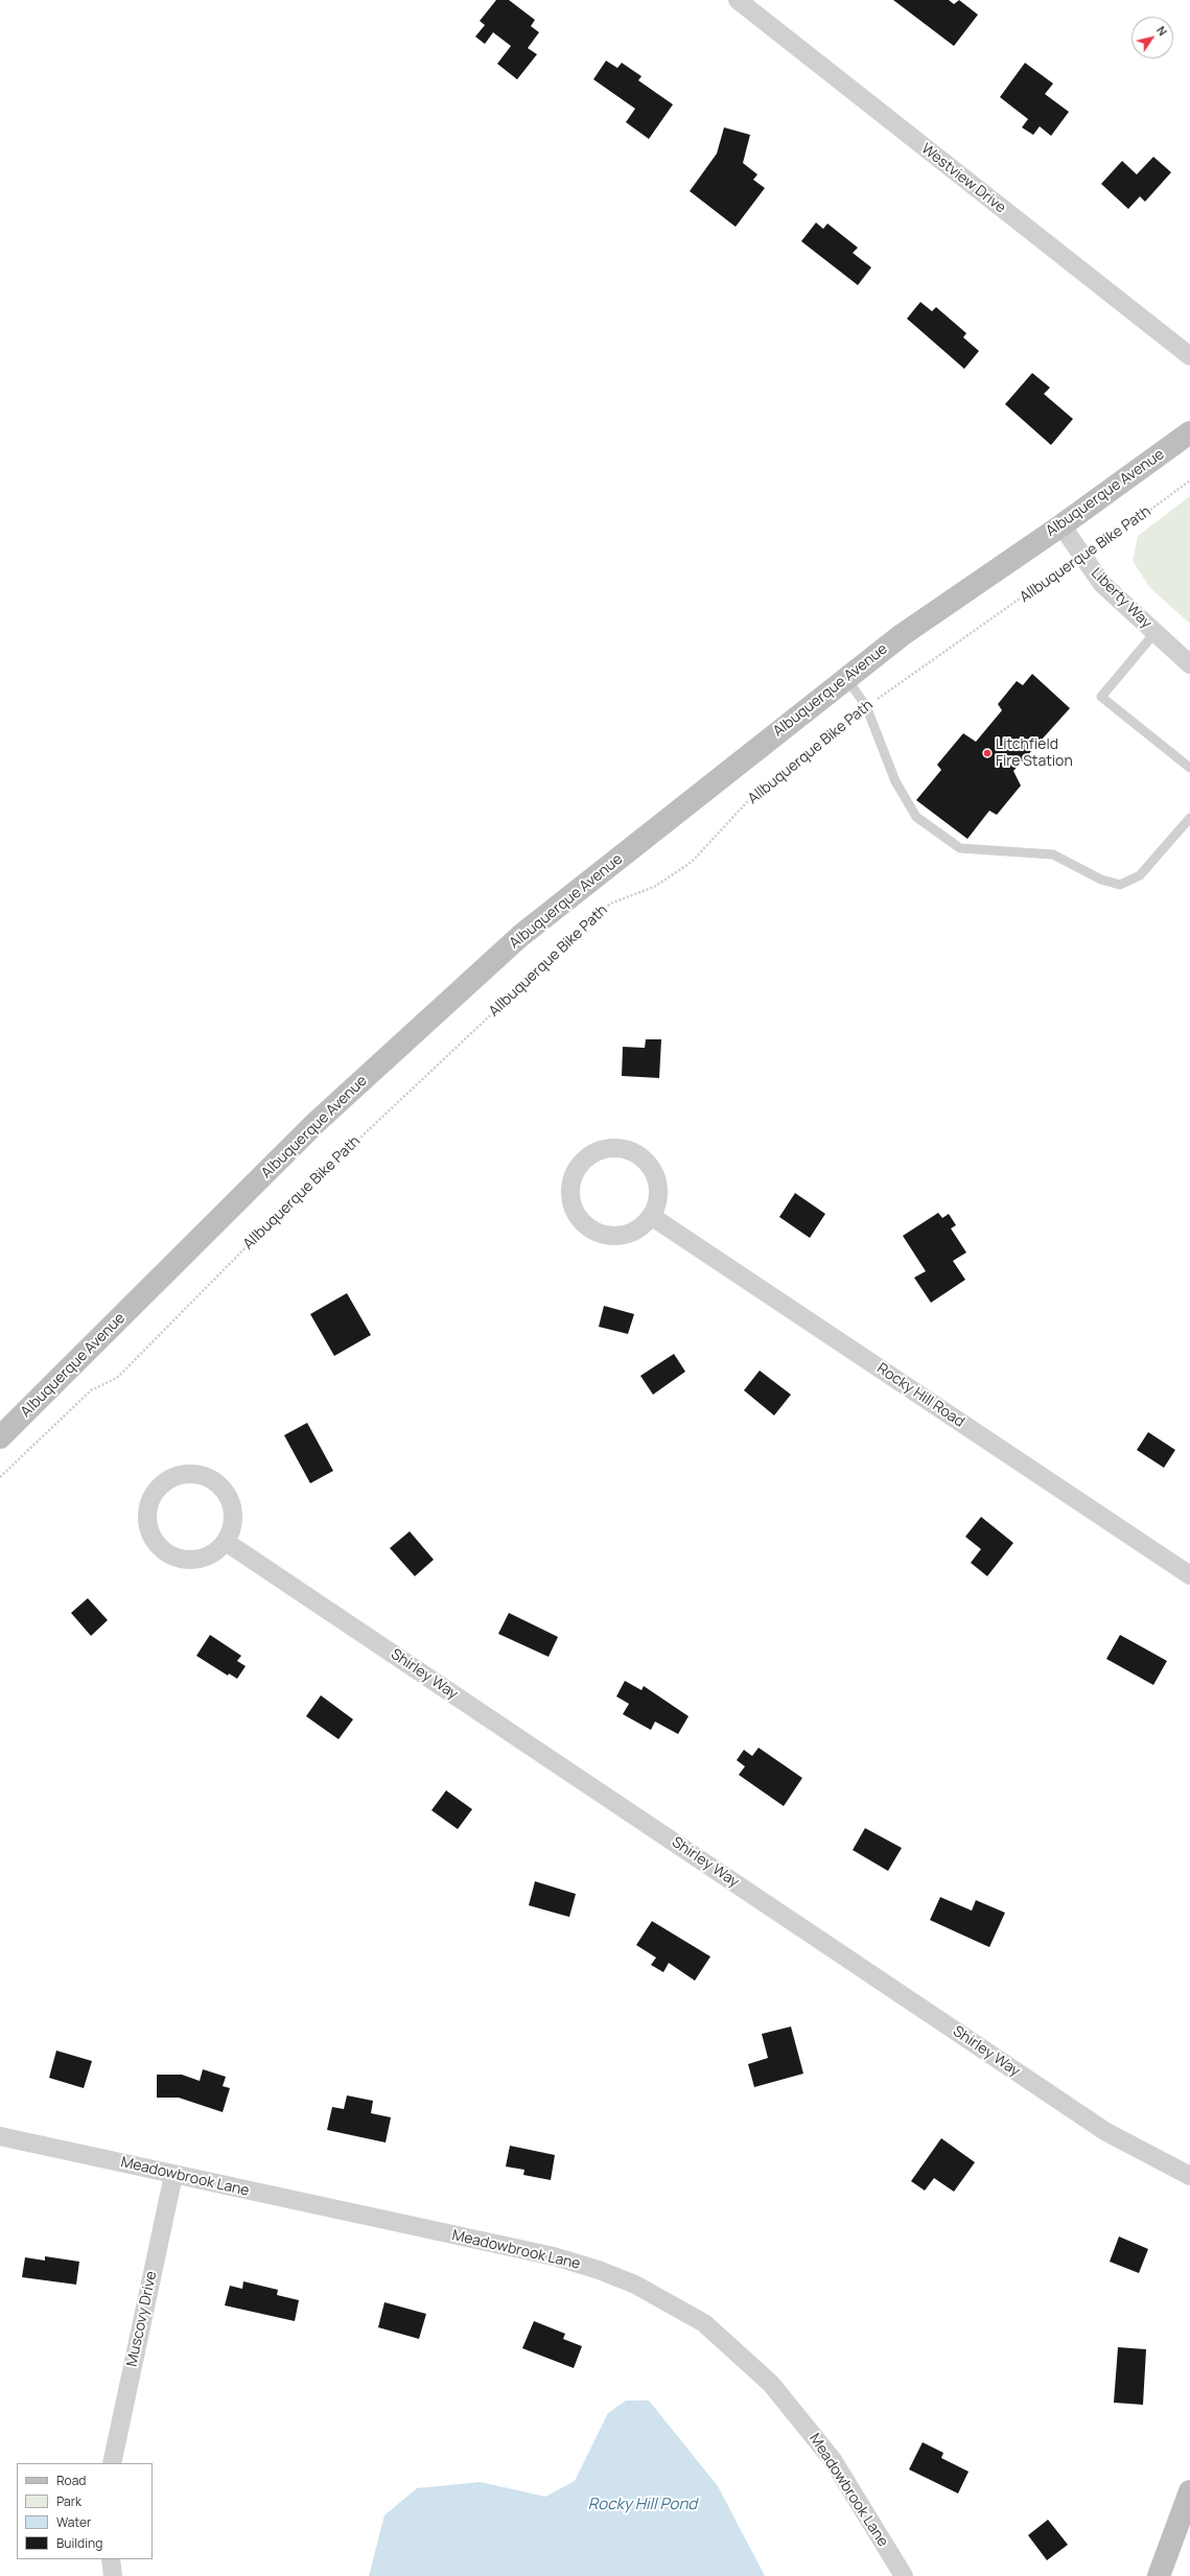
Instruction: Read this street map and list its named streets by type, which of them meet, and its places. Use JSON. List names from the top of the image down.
{
  "streets": {
    "street": [
      "Westview Drive",
      "Albuquerque Avenue",
      "Liberty Way",
      "Rocky Hill Road",
      "Shirley Way",
      "Meadowbrook Lane",
      "Muscovy Drive"
    ],
    "path": ["Allbuquerque Bike Path"]
  },
  "crossings": [
    ["Albuquerque Avenue", "Liberty Way"],
    ["Allbuquerque Bike Path", "Liberty Way"],
    ["Meadowbrook Lane", "Muscovy Drive"]
  ],
  "water": ["Rocky Hill Pond"],
  "places": ["Litchfield Fire Station"],
  "legend": [
    "Road",
    "Park",
    "Water",
    "Building"
  ],
  "north": "top right"
}
